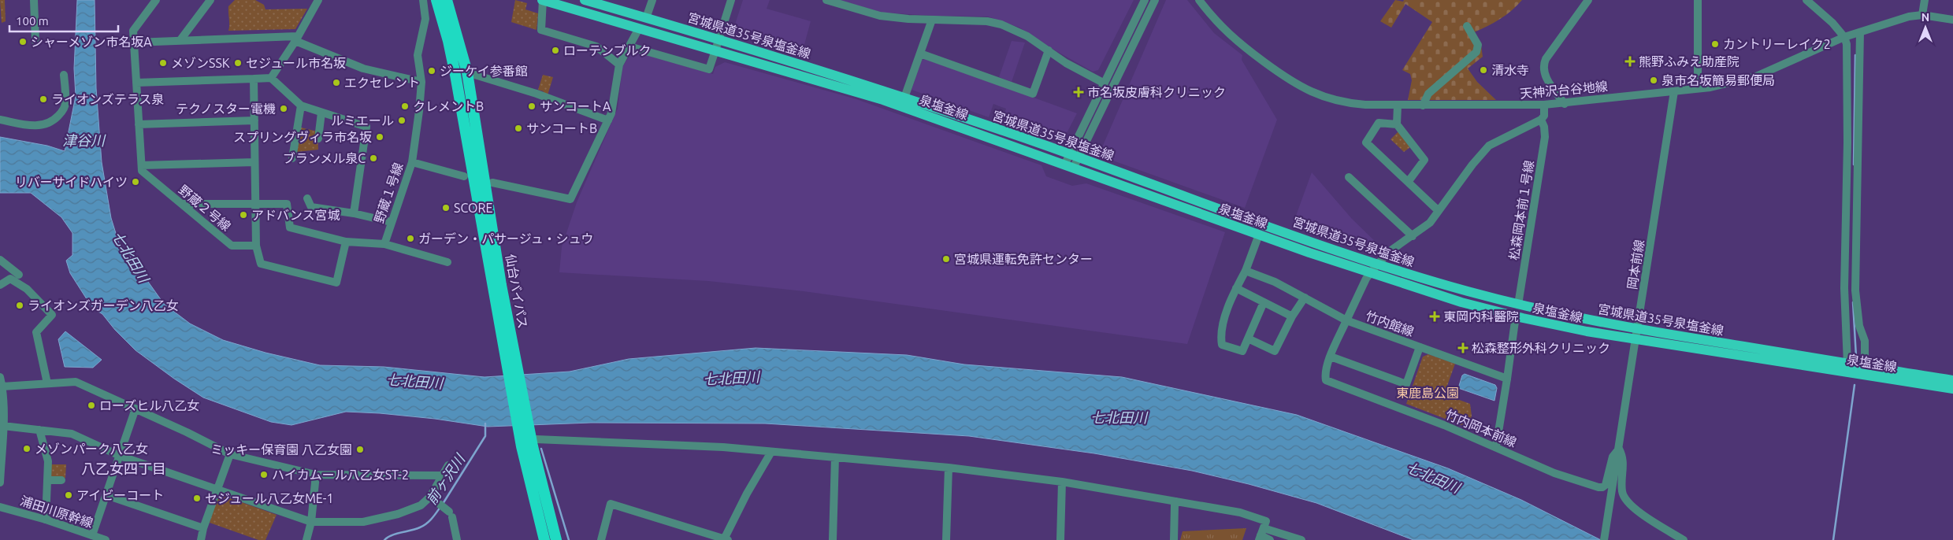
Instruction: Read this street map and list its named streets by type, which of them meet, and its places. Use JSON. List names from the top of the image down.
{
  "streets": {
    "highway": ["仙台バイパス"],
    "main road": ["宮城県道35号泉塩釜線", "泉塩釜線"],
    "street": [
      "天神沢台谷地線",
      "野蔵１号線",
      "野蔵２号線",
      "松森岡本前１号線",
      "岡本前線",
      "竹内館線",
      "竹内岡本前線",
      "浦田川原幹線"
    ]
  },
  "crossings": [
    ["宮城県道35号泉塩釜線", "泉塩釜線"],
    ["宮城県道35号泉塩釜線", "松森岡本前１号線"],
    ["宮城県道35号泉塩釜線", "岡本前線"],
    ["宮城県道35号泉塩釜線", "竹内岡本前線"],
    ["天神沢台谷地線", "岡本前線"],
    ["泉塩釜線", "岡本前線"],
    ["泉塩釜線", "竹内岡本前線"],
    ["松森岡本前１号線", "竹内岡本前線"],
    ["岡本前線", "竹内岡本前線"],
    ["竹内館線", "竹内岡本前線"]
  ],
  "districts": ["八乙女四丁目"],
  "water": ["津谷川", "七北田川", "前ヶ沢川"],
  "parks": ["東鹿島公園"],
  "places": {
    "other": [
      "シャーメゾン市名坂A",
      "カントリーレイク2",
      "ローテンブルク",
      "メゾンSSK",
      "セジュール市名坂",
      "清水寺",
      "ジーケイ参番館",
      "泉市名坂簡易郵便局",
      "エクセレント",
      "ライオンズテラス泉",
      "クレメントB",
      "サンコートA",
      "テクノスター電機",
      "ルミエール",
      "サンコートB",
      "スプリングヴィラ市名坂",
      "ブランメル泉C",
      "リバーサイドハイツ",
      "SCORE",
      "アドバンス宮城",
      "ガーデン・パサージュ・シュウ",
      "宮城県運転免許センター",
      "ライオンズガーデン八乙女",
      "ローズヒル八乙女",
      "メゾンパーク八乙女",
      "ミッキー保育園 八乙女園",
      "ハイカムール八乙女ST-2",
      "アイビーコート",
      "セジュール八乙女ME-1"
    ],
    "health": [
      "熊野ふみえ助産院",
      "市名坂皮膚科クリニック",
      "東岡内科醫院",
      "松森整形外科クリニック"
    ]
  },
  "scale_bar": "100 m",
  "north": "top"
}
